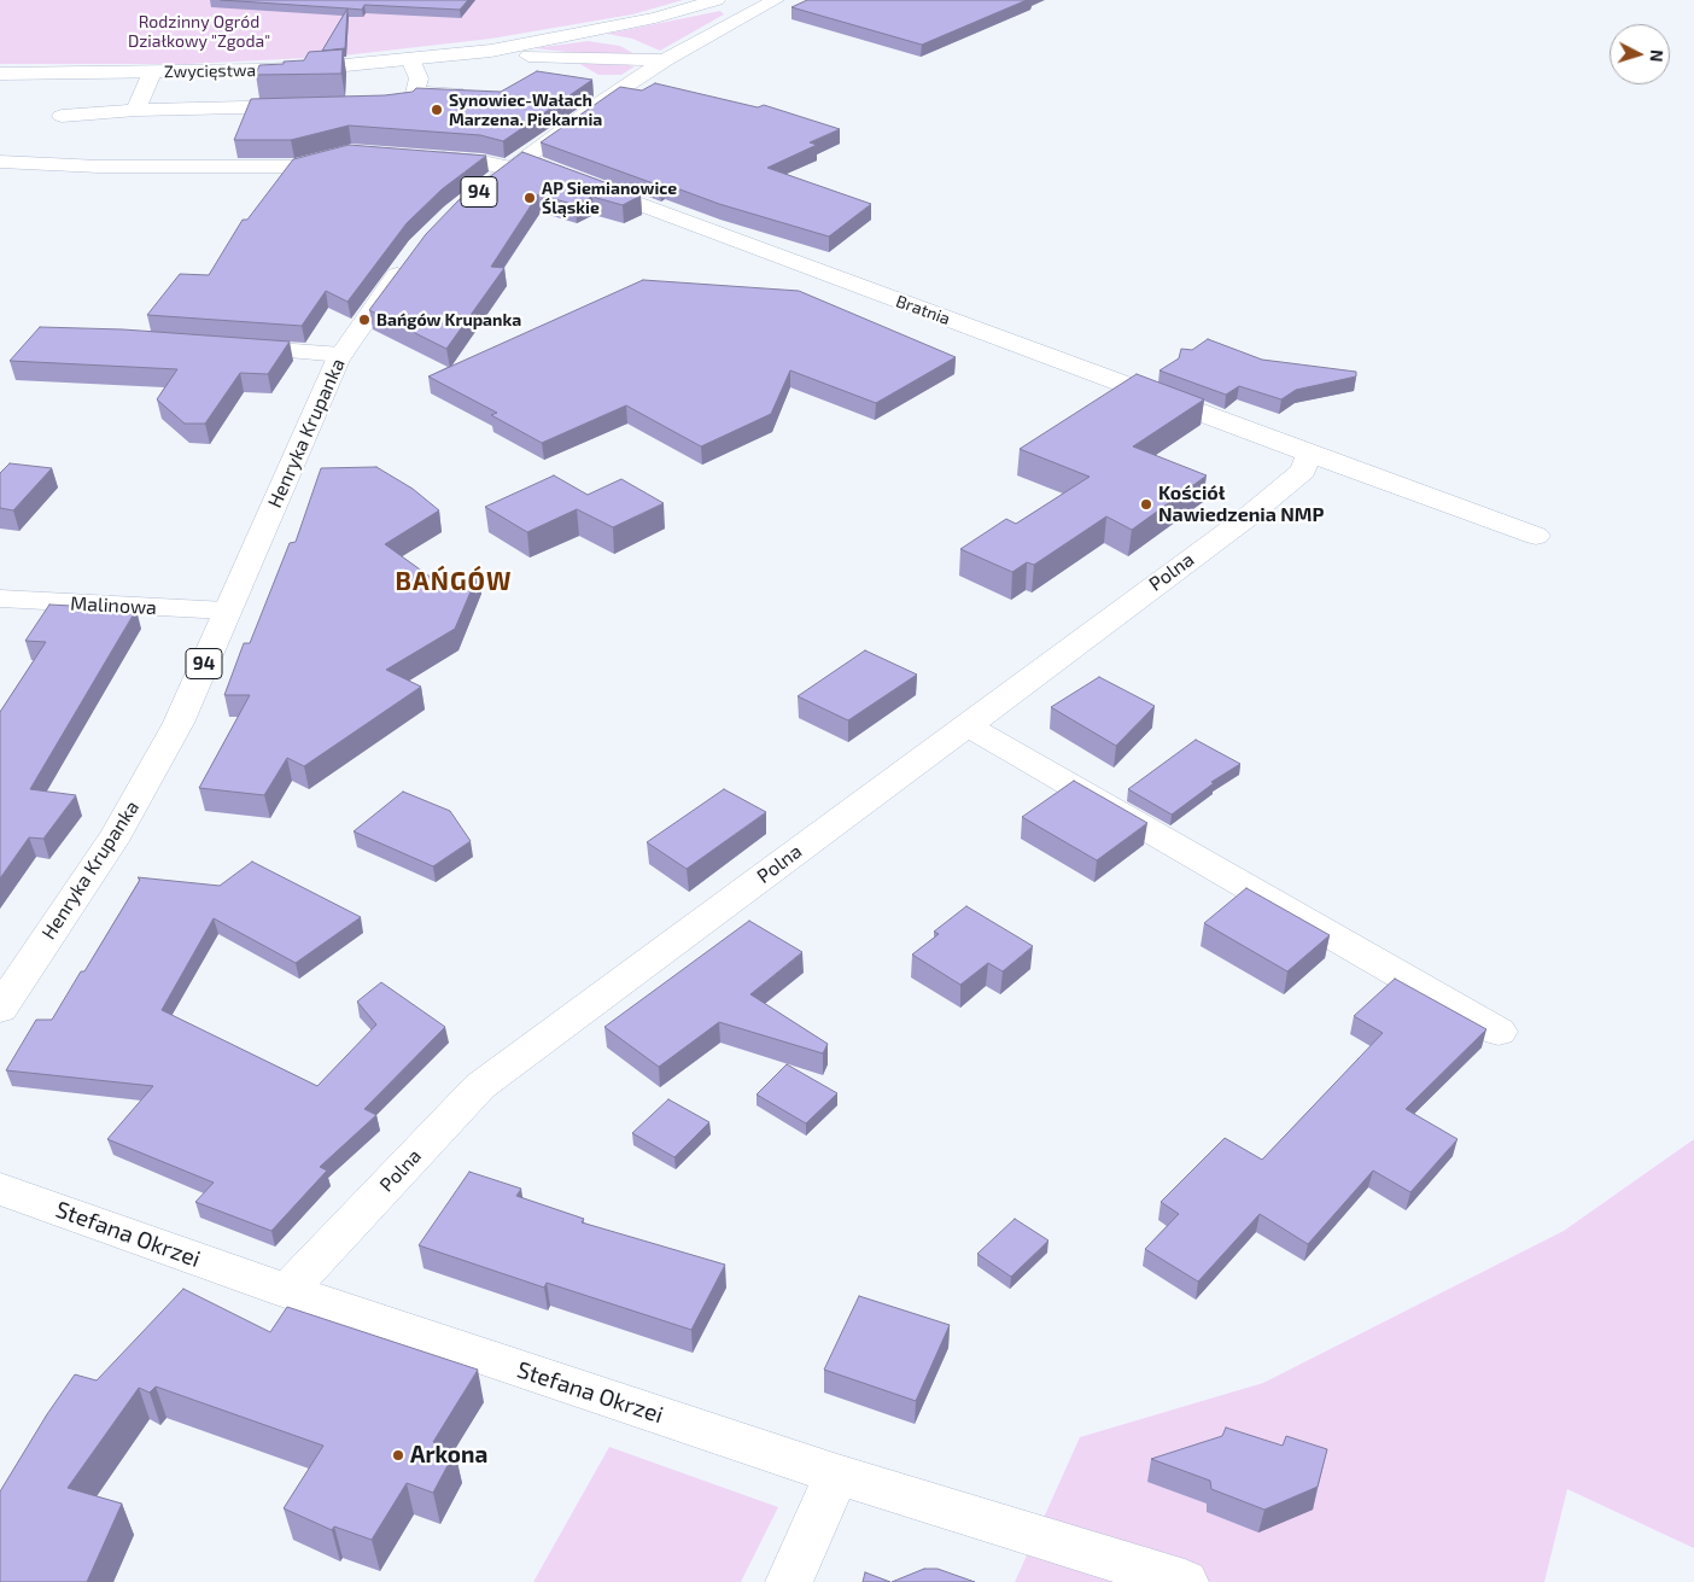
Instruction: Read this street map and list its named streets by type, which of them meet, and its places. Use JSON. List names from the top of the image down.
{
  "streets": {
    "street": [
      "Zwycięstwa",
      "94",
      "Bratnia",
      "Henryka Krupanka",
      "Polna",
      "Malinowa",
      "Stefana Okrzei"
    ]
  },
  "crossings": [
    ["Zwycięstwa", "94"],
    ["Bratnia", "Polna"],
    ["Henryka Krupanka", "Malinowa"],
    ["Polna", "Stefana Okrzei"]
  ],
  "districts": ["BAŃGÓW"],
  "parks": ["Rodzinny Ogród Działkowy \"Zgoda\""],
  "places": [
    "Synowiec-Wałach Marzena. Piekarnia",
    "AP Siemianowice Śląskie",
    "Bańgów Krupanka",
    "Kościół Nawiedzenia NMP",
    "Arkona"
  ],
  "north": "right"
}
